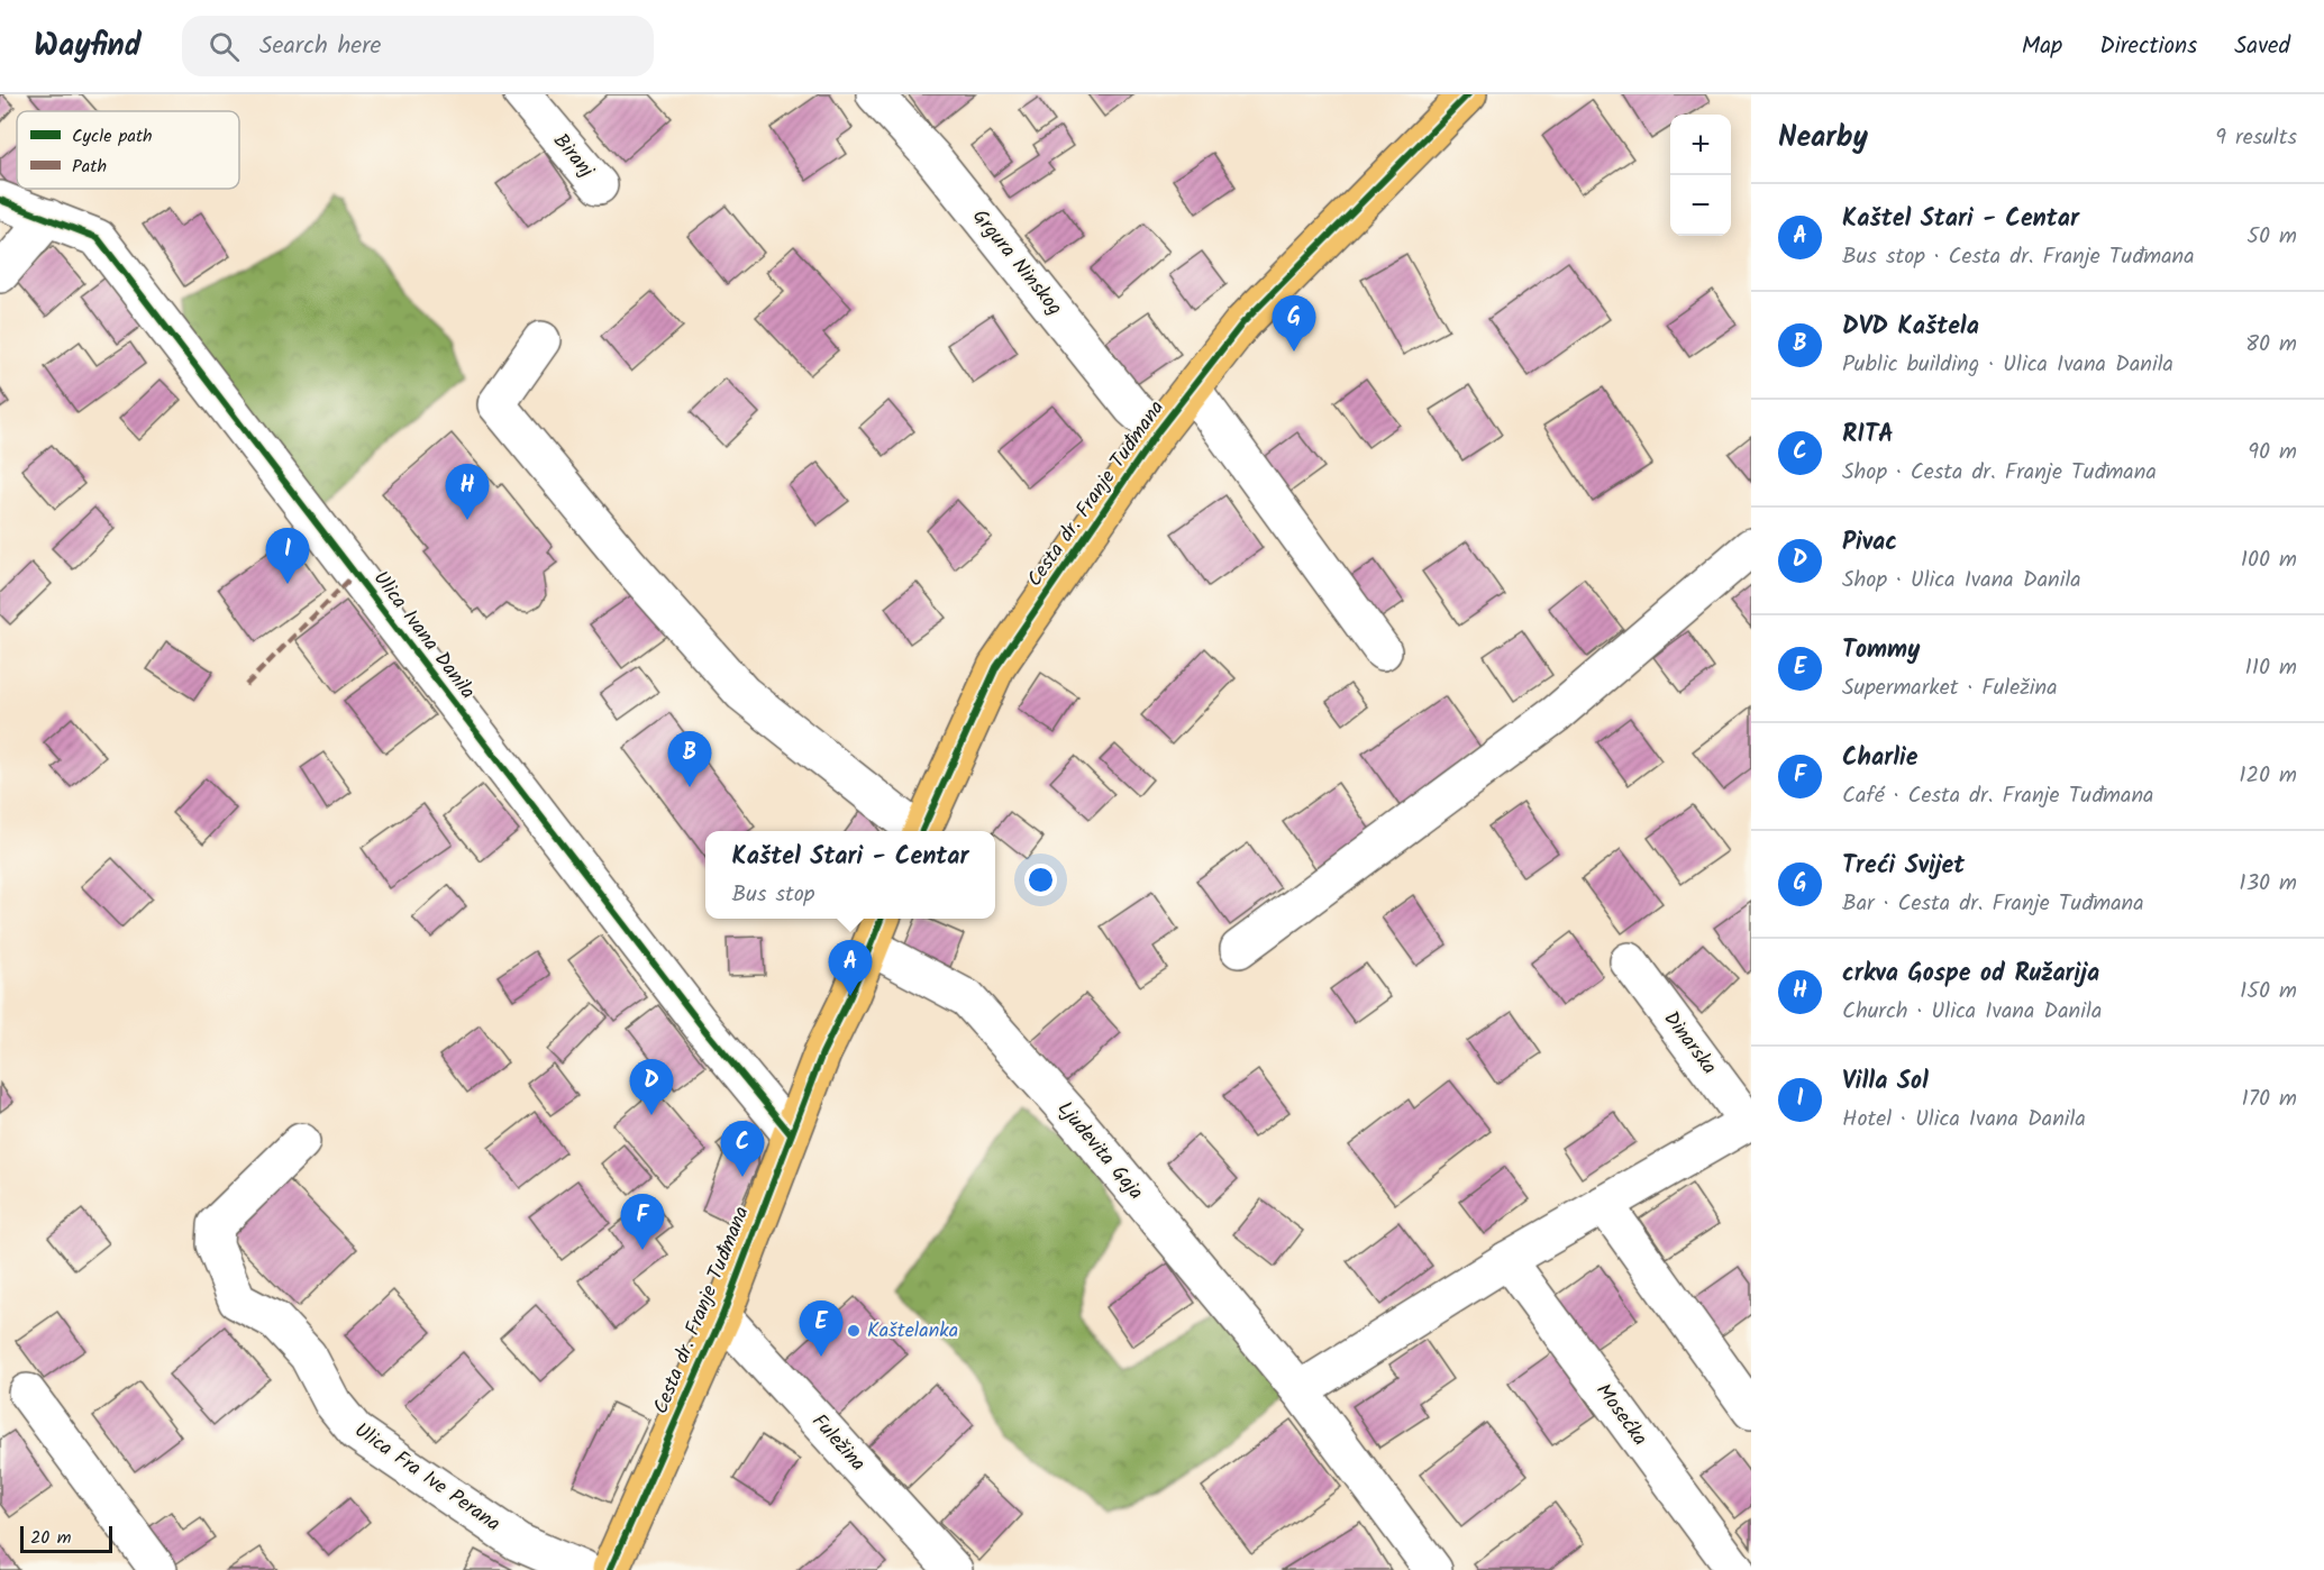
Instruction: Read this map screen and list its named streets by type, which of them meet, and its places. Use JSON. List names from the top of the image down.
{
  "streets": {
    "main road": ["Cesta dr. Franje Tuđmana"],
    "street": [
      "Biranj",
      "Grgura Ninskog",
      "Ulica Ivana Danila",
      "Dinarska",
      "Ljudevita Gaja",
      "Mosećka",
      "Fuležina",
      "Ulica Fra Ive Perana"
    ]
  },
  "crossings": [
    ["Grgura Ninskog", "Cesta dr. Franje Tuđmana"],
    ["Cesta dr. Franje Tuđmana", "Ulica Ivana Danila"],
    ["Cesta dr. Franje Tuđmana", "Ljudevita Gaja"],
    ["Cesta dr. Franje Tuđmana", "Fuležina"],
    ["Dinarska", "Ljudevita Gaja"],
    ["Dinarska", "Mosećka"]
  ],
  "places": ["Kaštelanka"],
  "legend": ["Cycle path", "Path"],
  "scale_bar": "20 m",
  "page": {
    "header": "Wayfind",
    "search": "Search here",
    "nav": ["Map", "Directions", "Saved"],
    "heading": ["Nearby", "9 results"],
    "map_buttons": ["+", "−"],
    "list": [
      {
        "mark": "A",
        "name": "Kaštel Stari - Centar",
        "note": "Bus stop · Cesta dr. Franje Tuđmana",
        "value": "50 m"
      },
      {
        "mark": "B",
        "name": "DVD Kaštela",
        "note": "Public building · Ulica Ivana Danila",
        "value": "80 m"
      },
      {
        "mark": "C",
        "name": "RITA",
        "note": "Shop · Cesta dr. Franje Tuđmana",
        "value": "90 m"
      },
      {
        "mark": "D",
        "name": "Pivac",
        "note": "Shop · Ulica Ivana Danila",
        "value": "100 m"
      },
      {
        "mark": "E",
        "name": "Tommy",
        "note": "Supermarket · Fuležina",
        "value": "110 m"
      },
      {
        "mark": "F",
        "name": "Charlie",
        "note": "Café · Cesta dr. Franje Tuđmana",
        "value": "120 m"
      },
      {
        "mark": "G",
        "name": "Treći Svijet",
        "note": "Bar · Cesta dr. Franje Tuđmana",
        "value": "130 m"
      },
      {
        "mark": "H",
        "name": "crkva Gospe od Ružarija",
        "note": "Church · Ulica Ivana Danila",
        "value": "150 m"
      },
      {
        "mark": "I",
        "name": "Villa Sol",
        "note": "Hotel · Ulica Ivana Danila",
        "value": "170 m"
      }
    ],
    "pins": [
      "G",
      "H",
      "I",
      "B",
      "A",
      "D",
      "C",
      "F",
      "E"
    ],
    "popup": ["Kaštel Stari - Centar", "Bus stop"],
    "scale": "20 m"
  }
}
